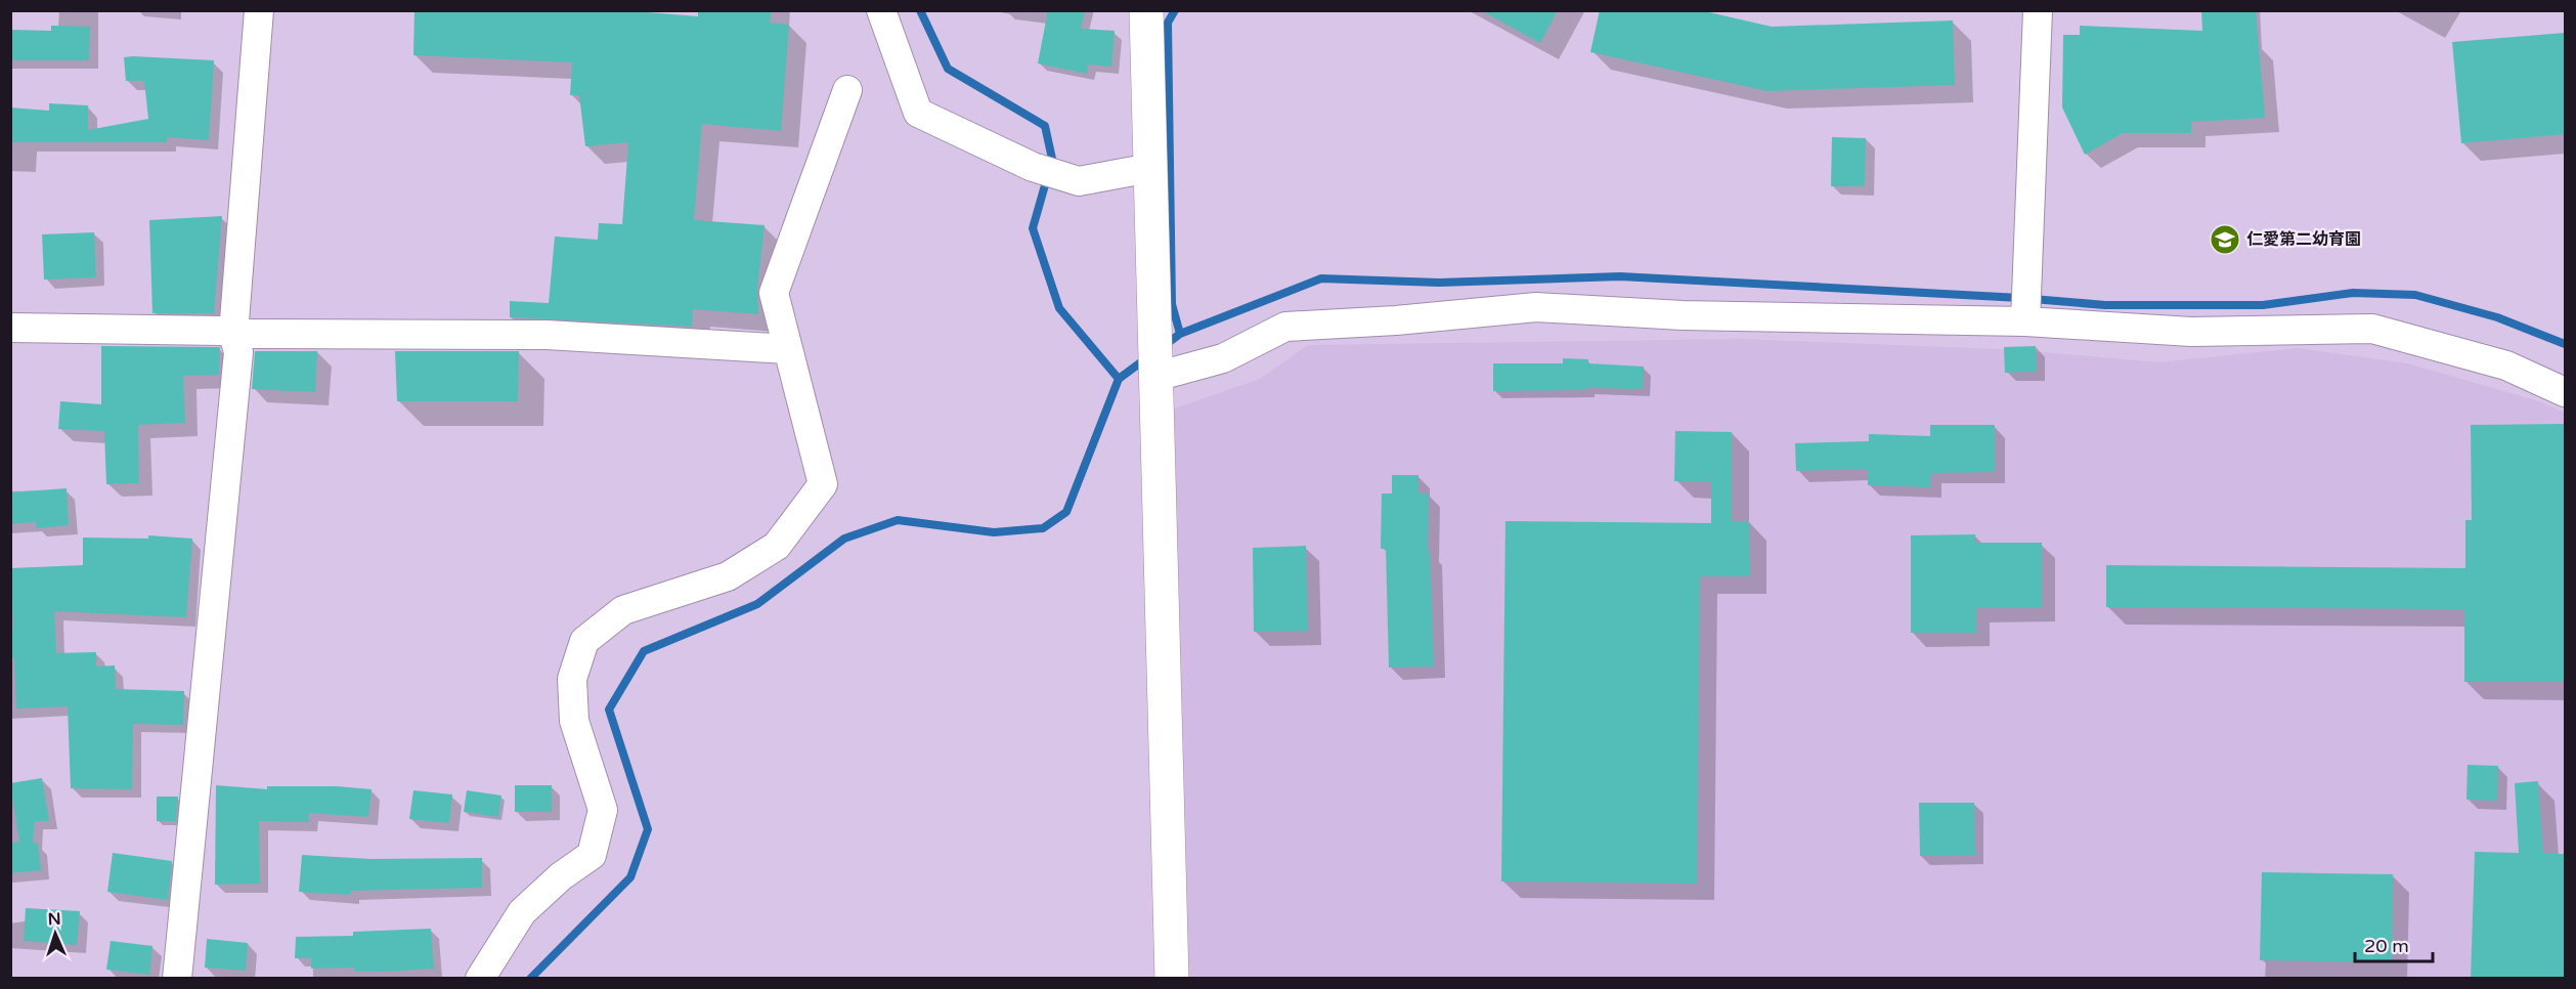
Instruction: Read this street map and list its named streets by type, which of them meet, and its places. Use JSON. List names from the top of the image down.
{
  "places": {
    "school or university": ["仁愛第二幼育園"]
  },
  "scale_bar": "20 m",
  "north": "top"
}
